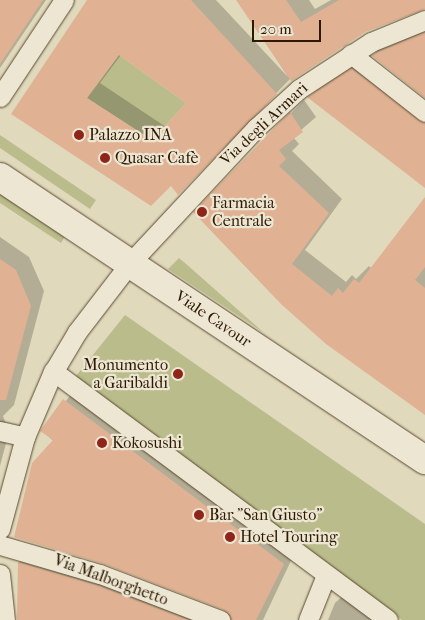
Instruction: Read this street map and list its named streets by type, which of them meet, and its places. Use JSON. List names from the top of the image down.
{
  "streets": {
    "street": ["Via degli Armari", "Viale Cavour", "Via Malborghetto"]
  },
  "crossings": [
    ["Via degli Armari", "Viale Cavour"]
  ],
  "places": [
    "Palazzo INA",
    "Quasar Cafè",
    "Farmacia Centrale",
    "Monumento a Garibaldi",
    "Kokosushi",
    "Bar \"San Giusto\"",
    "Hotel Touring"
  ],
  "scale_bar": "20 m"
}
